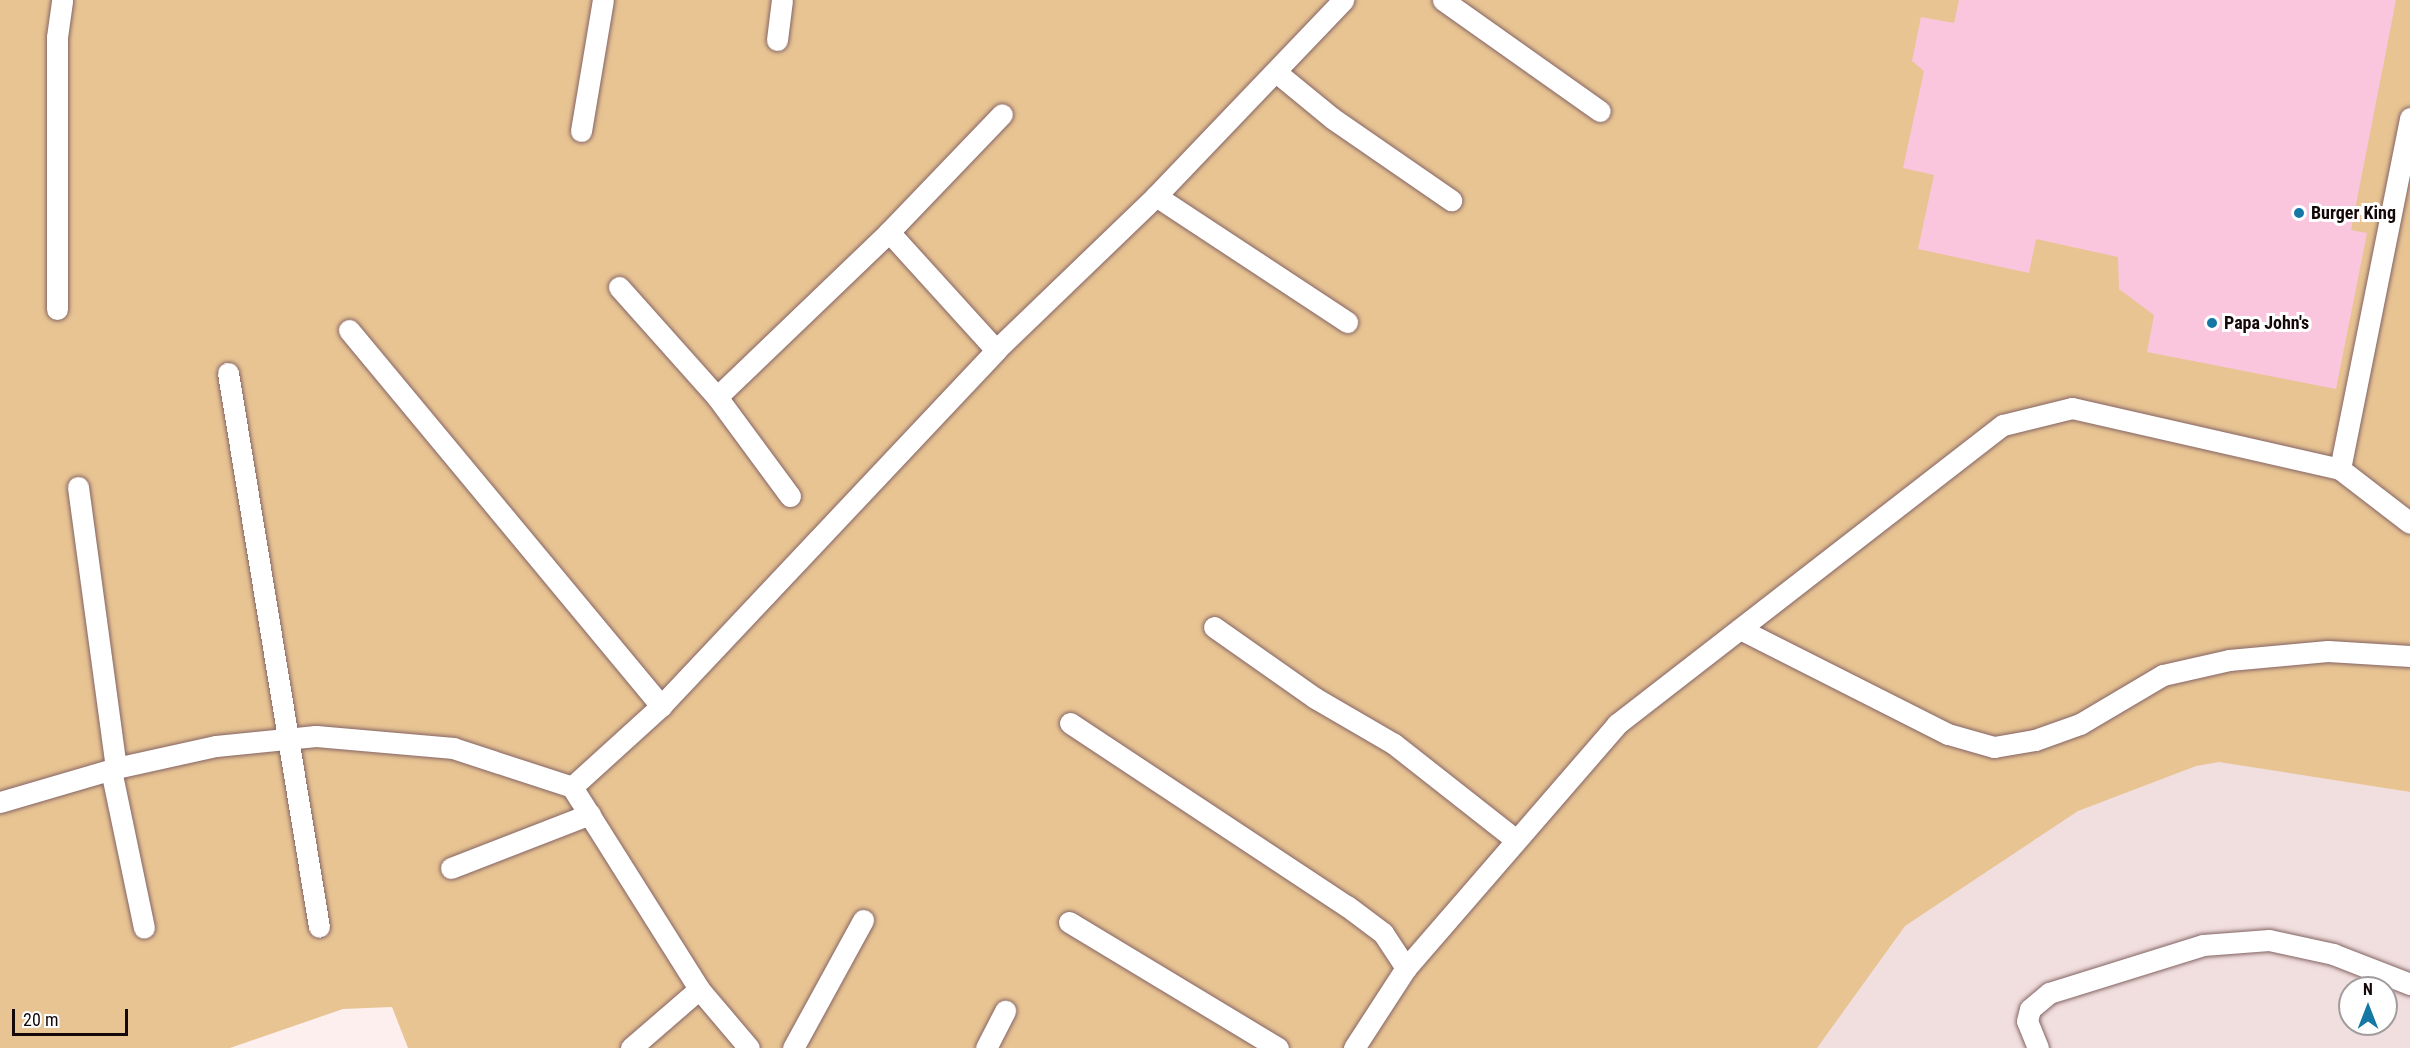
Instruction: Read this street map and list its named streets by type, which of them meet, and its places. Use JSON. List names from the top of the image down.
{
  "places": ["Burger King", "Papa John's"],
  "scale_bar": "20 m",
  "north": "top"
}
